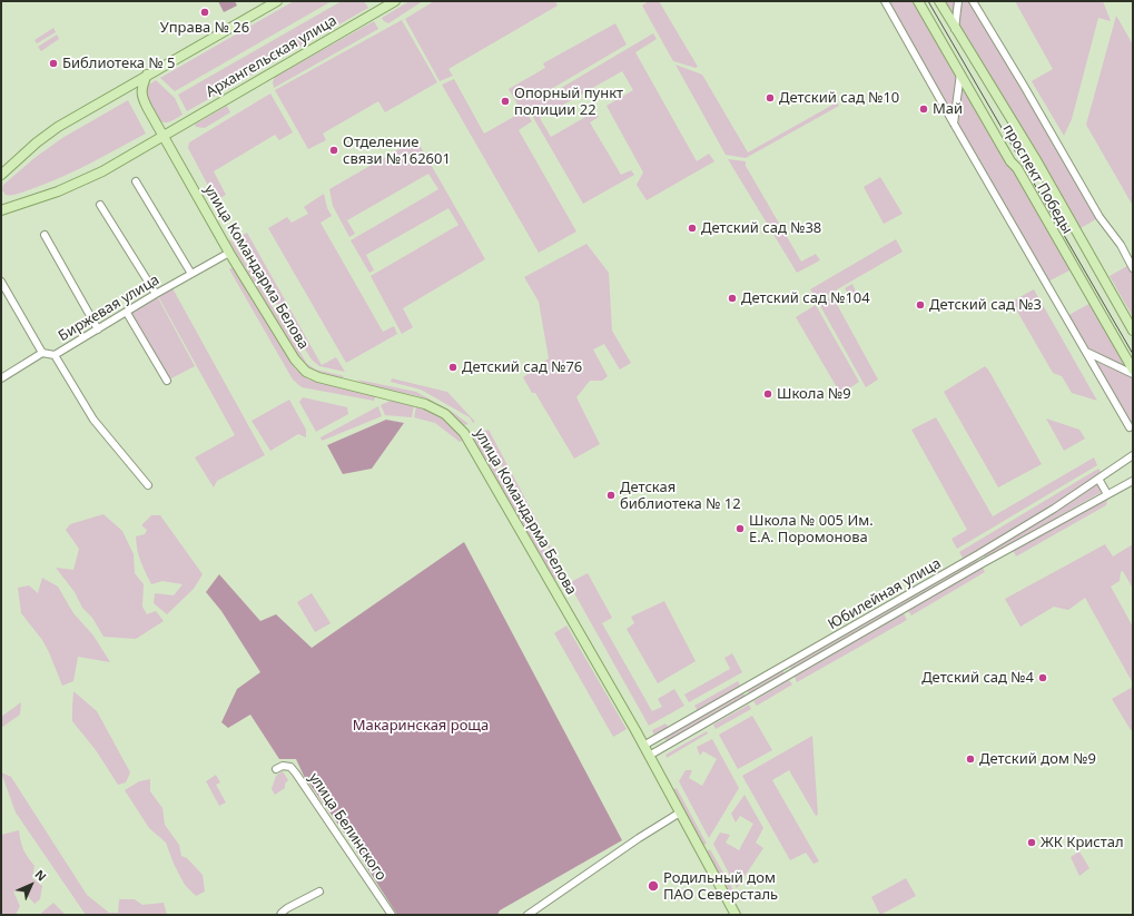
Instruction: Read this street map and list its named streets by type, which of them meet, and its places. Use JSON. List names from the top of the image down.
{
  "streets": {
    "main road": ["Архангельская улица", "проспект Победы", "улица Командарма Белова"],
    "street": ["Биржевая улица", "Юбилейная улица", "улица Белинского"]
  },
  "crossings": [
    ["Архангельская улица", "улица Командарма Белова"],
    ["улица Командарма Белова", "Биржевая улица"],
    ["улица Командарма Белова", "Юбилейная улица"]
  ],
  "parks": ["Макаринская роща"],
  "places": [
    "Управа № 26",
    "Библиотека № 5",
    "Детский сад №10",
    "Опорный пункт полиции 22",
    "Май",
    "Отделение связи №162601",
    "Детский сад №38",
    "Детский сад №104",
    "Детский сад №3",
    "Детский сад №76",
    "Школа №9",
    "Детская библиотека № 12",
    "Школа № 005 Им. Е.А. Поромонова",
    "Детский сад №4",
    "Детский дом №9",
    "ЖК Кристал",
    "Родильный дом ПАО Северсталь"
  ],
  "north": "top right"
}
